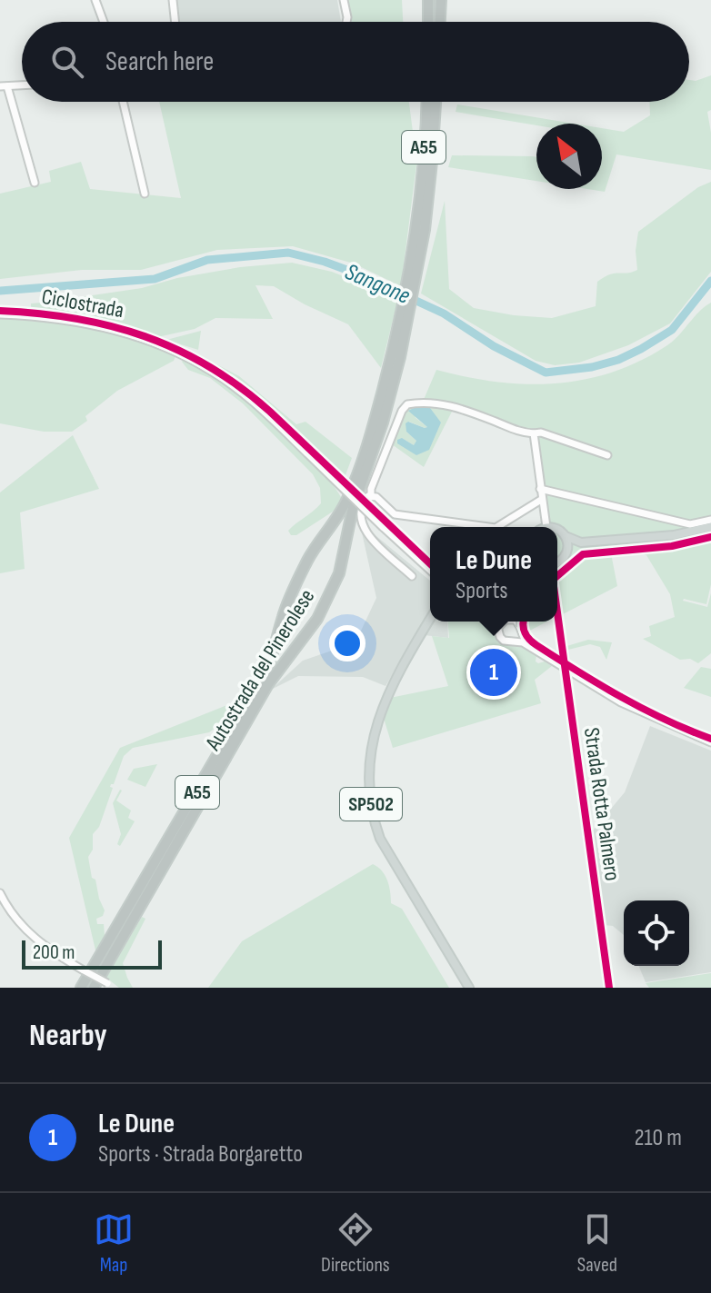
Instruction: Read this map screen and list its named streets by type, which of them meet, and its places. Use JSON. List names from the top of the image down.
{
  "streets": {
    "highway": ["A55", "Autostrada del Pinerolese"],
    "main road": ["SP502"],
    "street": ["Strada Rotta Palmero"],
    "cycle path": ["Ciclostrada"]
  },
  "water": ["Sangone"],
  "scale_bar": "200 m",
  "north": "top left",
  "page": {
    "search": "Search here",
    "popup": ["Le Dune", "Sports"],
    "pins": "1",
    "scale": "200 m",
    "heading": "Nearby",
    "list": [
      {
        "mark": "1",
        "name": "Le Dune",
        "note": "Sports · Strada Borgaretto",
        "value": "210 m"
      }
    ],
    "nav": ["Map", "Directions", "Saved"]
  }
}
